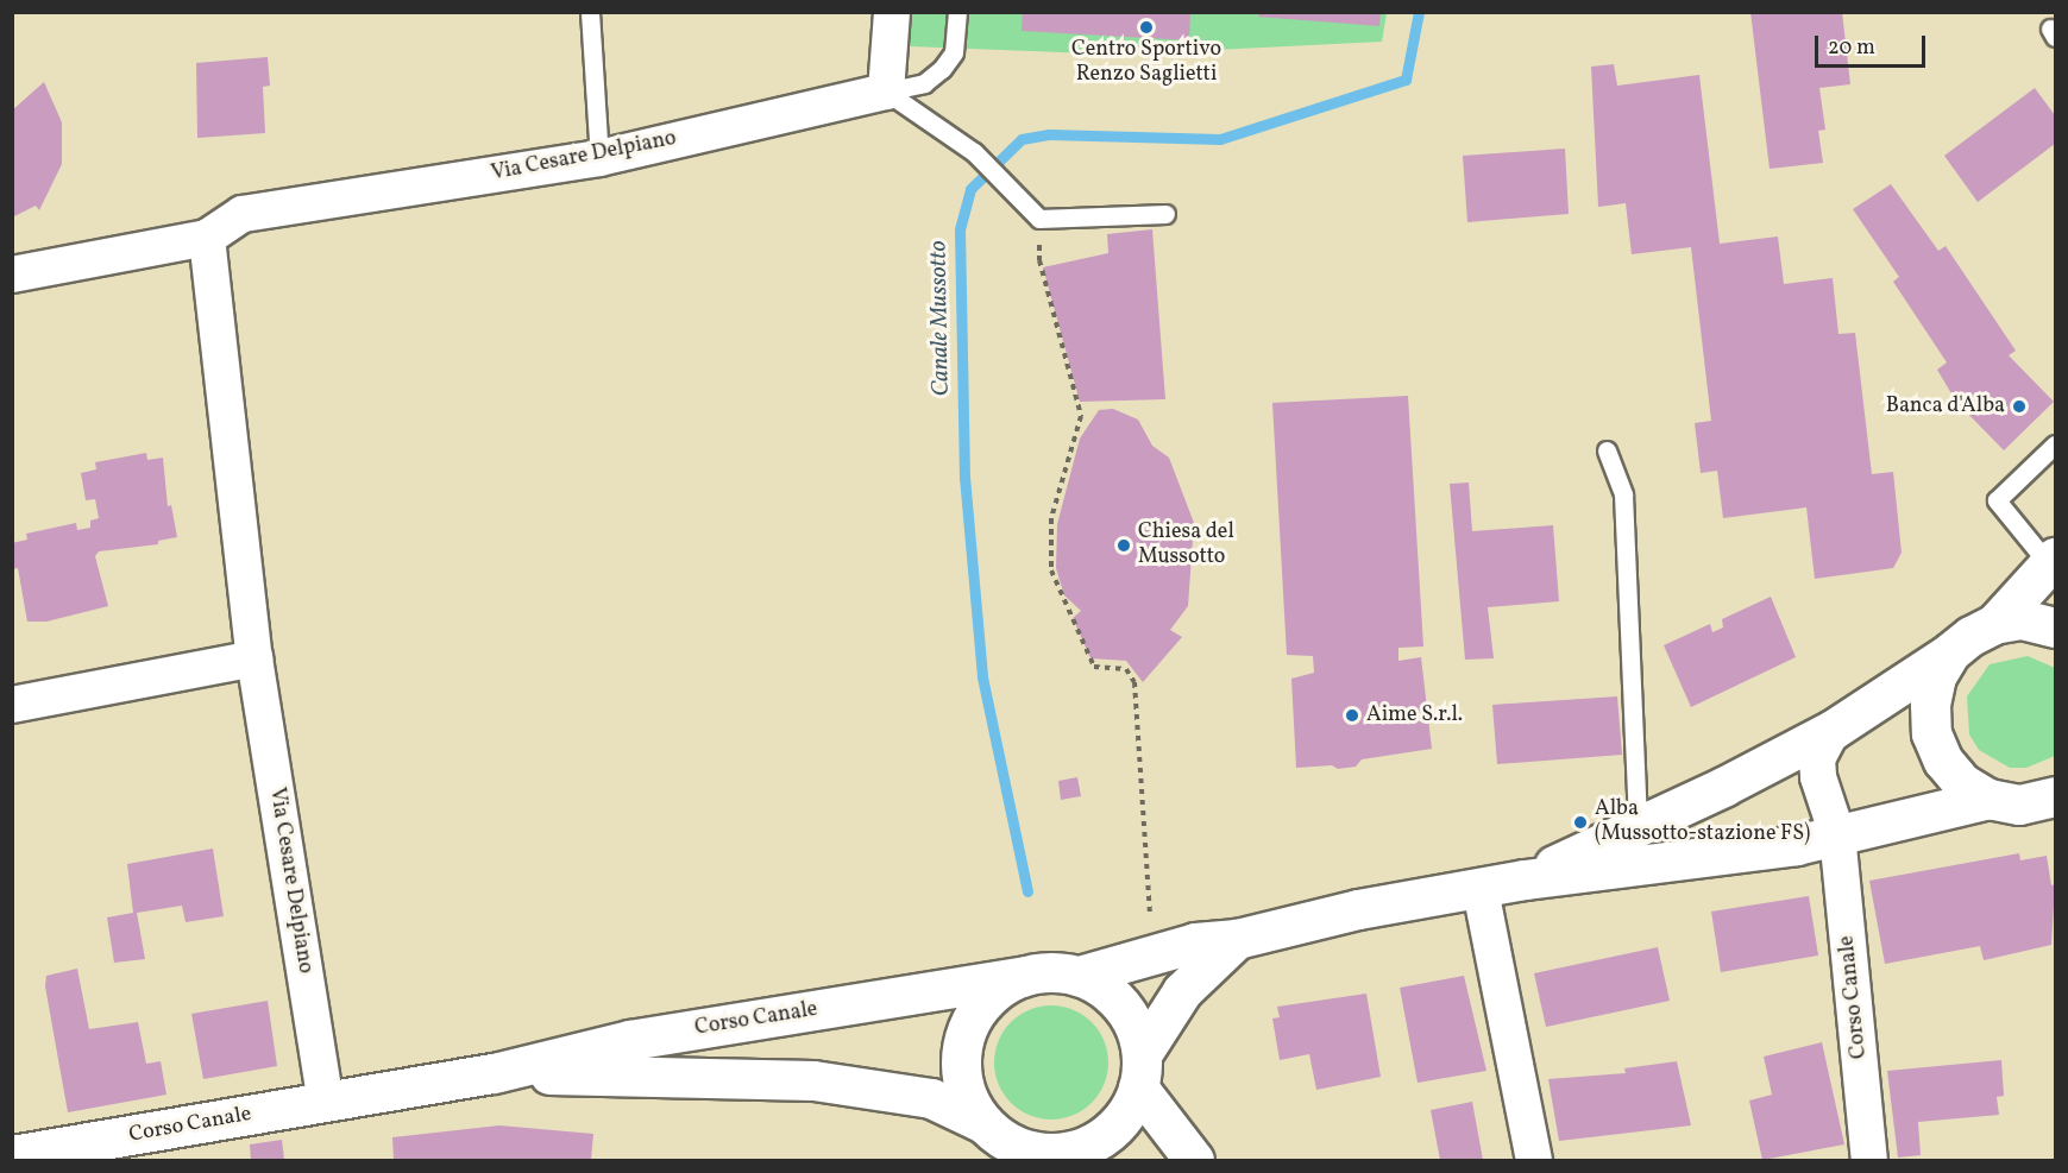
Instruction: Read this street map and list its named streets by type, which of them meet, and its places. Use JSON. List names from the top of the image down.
{
  "streets": {
    "main road": ["Corso Canale"],
    "street": ["Via Cesare Delpiano"]
  },
  "crossings": [
    ["Via Cesare Delpiano", "Corso Canale"]
  ],
  "water": ["Canale Mussotto"],
  "places": [
    "Centro Sportivo Renzo Saglietti",
    "Banca d'Alba",
    "Chiesa del Mussotto",
    "Aime S.r.l.",
    "Alba (Mussotto-stazione FS)"
  ],
  "scale_bar": "20 m"
}
